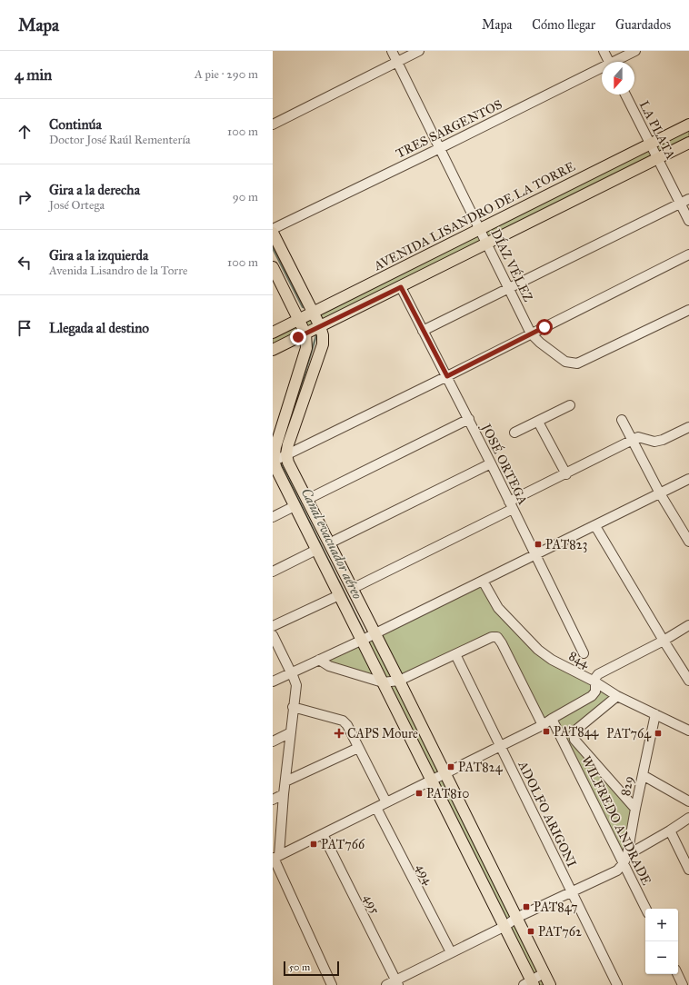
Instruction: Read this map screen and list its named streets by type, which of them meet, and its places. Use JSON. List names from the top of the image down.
{
  "streets": {
    "main road": ["AVENIDA LISANDRO DE LA TORRE"],
    "street": [
      "TRES SARGENTOS",
      "LA PLATA",
      "DÍAZ VÉLEZ",
      "JOSÉ ORTEGA",
      "844",
      "829",
      "ADOLFO ARIGONI",
      "WILFREDO ANDRADE",
      "494",
      "495"
    ]
  },
  "crossings": [
    ["TRES SARGENTOS", "DÍAZ VÉLEZ"],
    ["LA PLATA", "AVENIDA LISANDRO DE LA TORRE"],
    ["AVENIDA LISANDRO DE LA TORRE", "DÍAZ VÉLEZ"],
    ["844", "829"],
    ["829", "WILFREDO ANDRADE"]
  ],
  "water": ["Canal evacuador aéreo"],
  "places": {
    "transit": [
      "PAT823",
      "PAT844",
      "PAT764",
      "PAT824",
      "PAT810",
      "PAT766",
      "PAT847",
      "PAT762"
    ],
    "health": ["CAPS Moure"]
  },
  "scale_bar": "50 m",
  "north": "bottom",
  "page": {
    "header": "Mapa",
    "nav": ["Mapa", "Cómo llegar", "Guardados"],
    "heading": ["4 min", "A pie · 290 m"],
    "list": [
      ["Continúa", "Doctor José Raúl Rementería", "100 m"],
      ["Gira a la derecha", "José Ortega", "90 m"],
      ["Gira a la izquierda", "Avenida Lisandro de la Torre", "100 m"],
      "Llegada al destino"
    ],
    "map_buttons": ["+", "−"],
    "scale": "50 m"
  }
}
